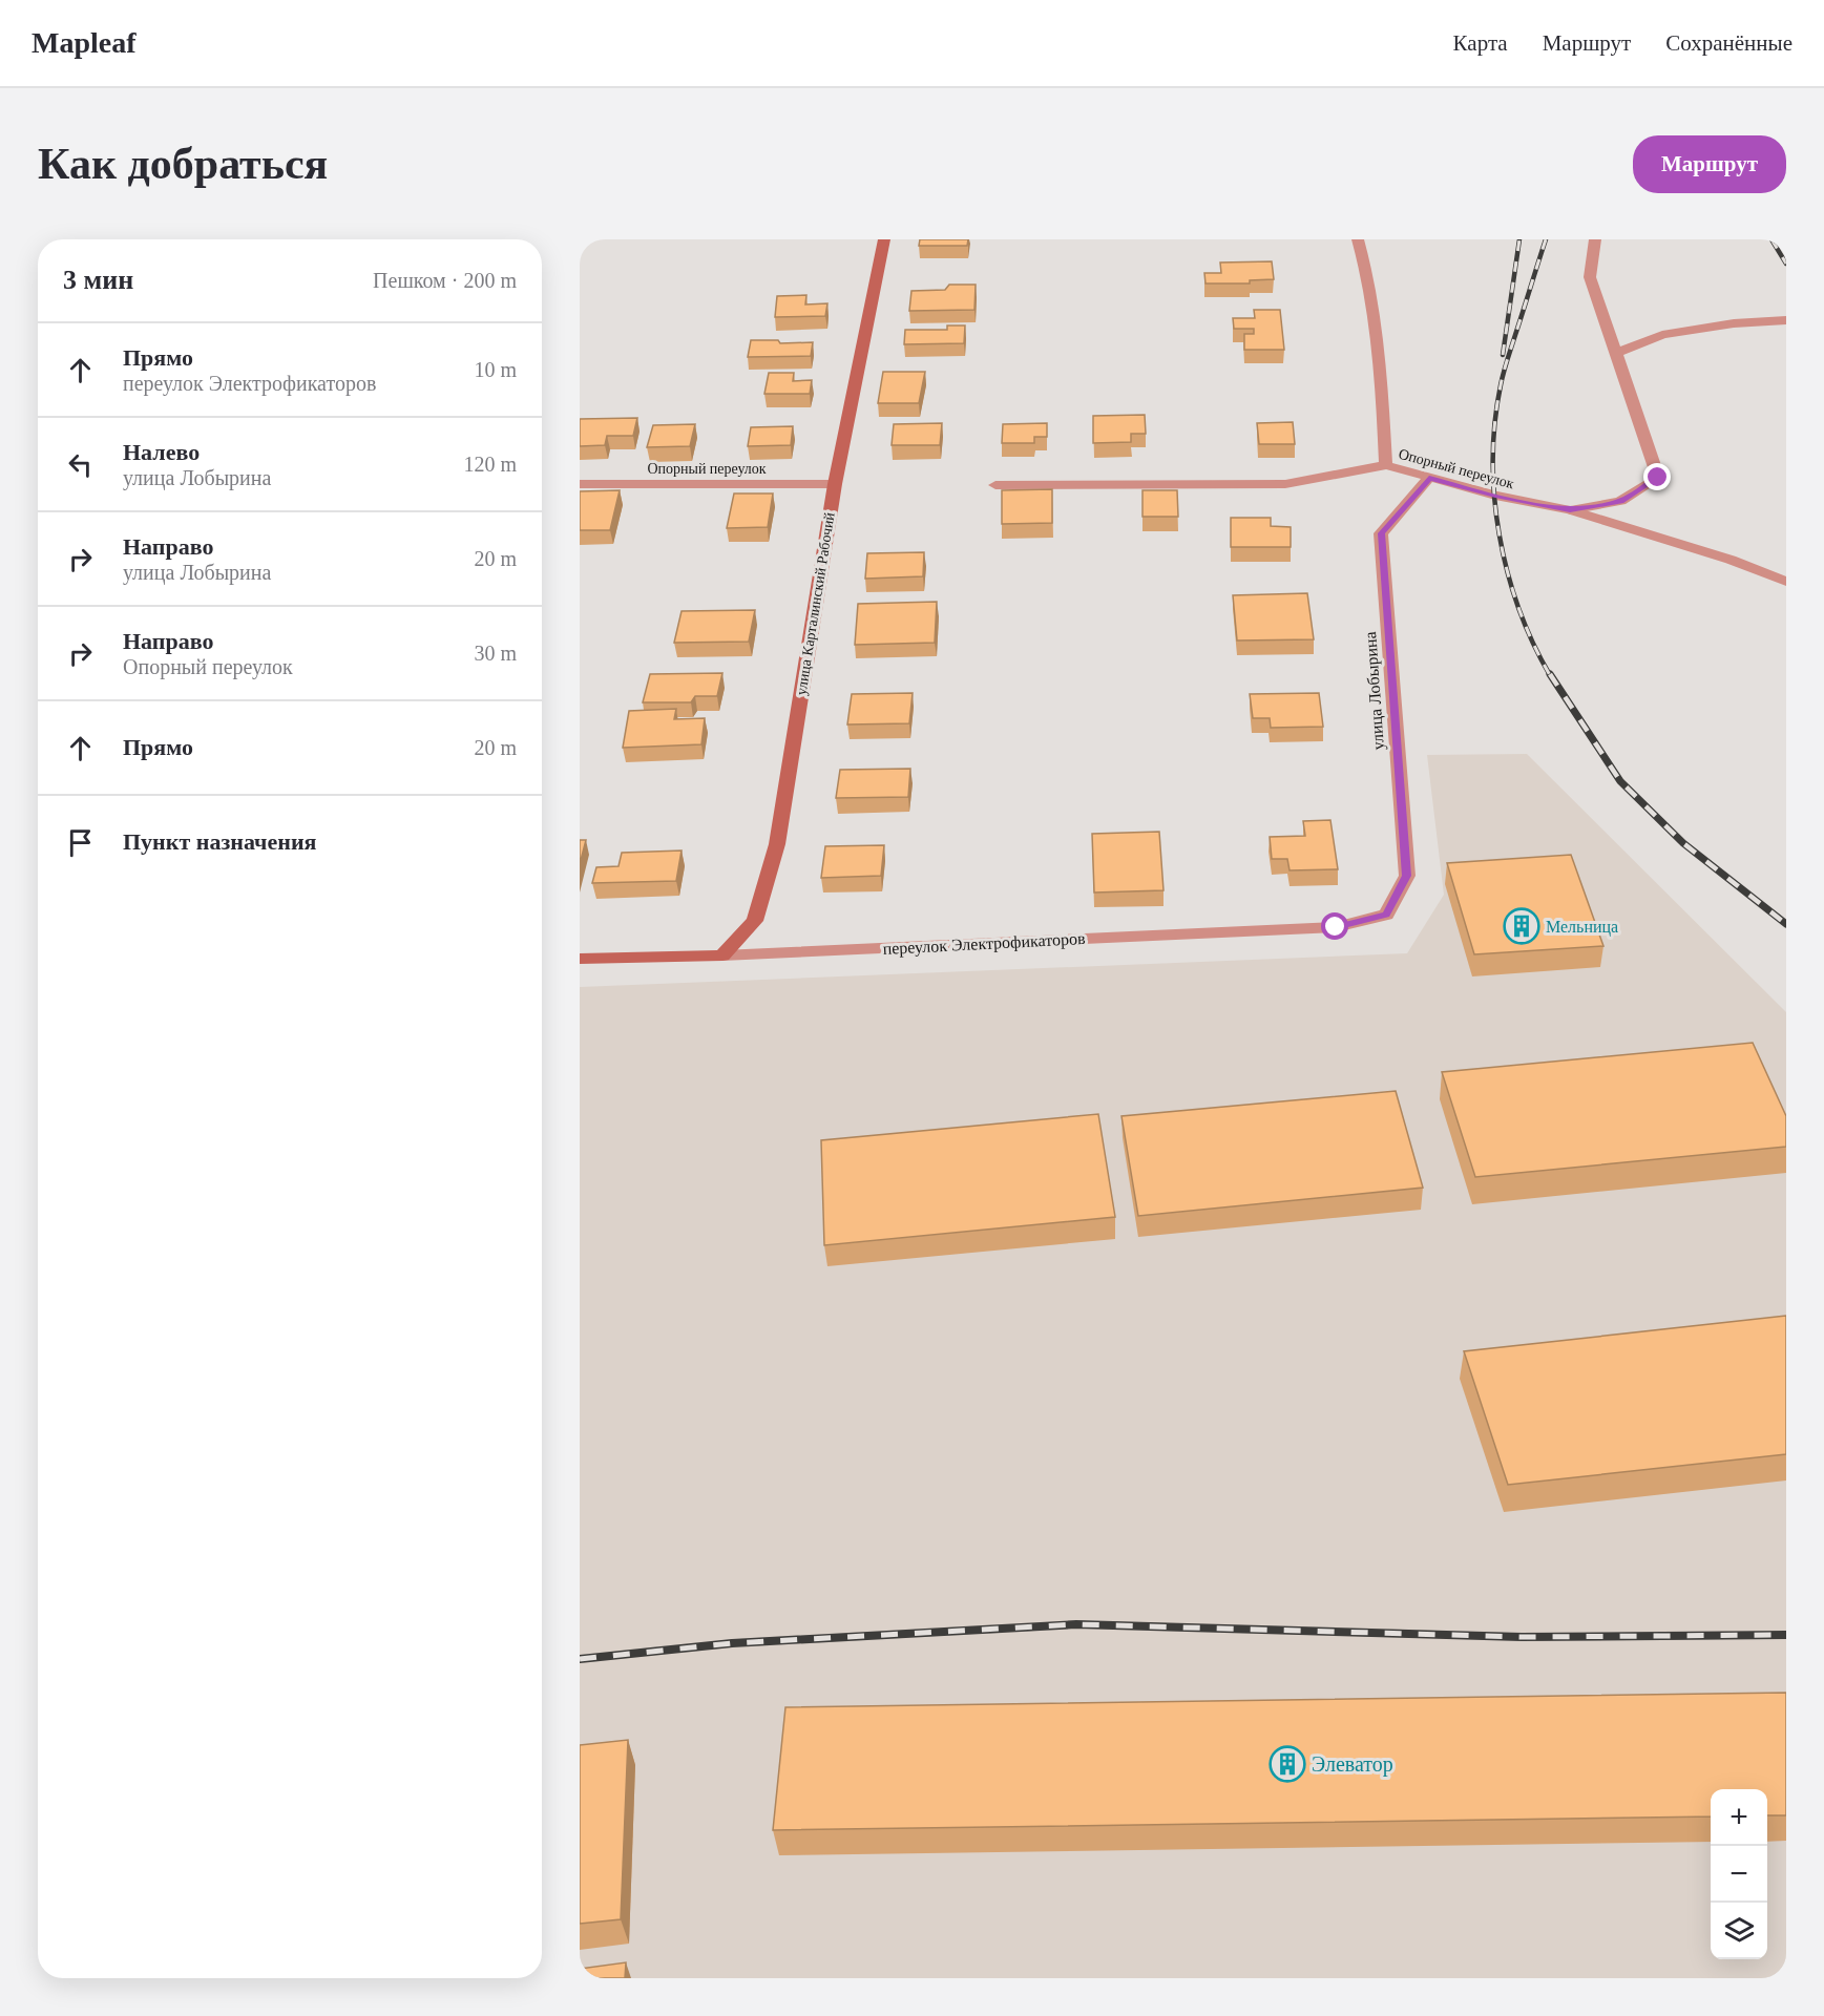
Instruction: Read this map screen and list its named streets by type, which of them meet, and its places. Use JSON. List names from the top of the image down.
{
  "streets": {
    "street": [
      "Опорный переулок",
      "улица Карталинский Рабочий",
      "улица Лобырина",
      "переулок Электрофикаторов"
    ]
  },
  "crossings": [
    ["Опорный переулок", "улица Карталинский Рабочий"],
    ["Опорный переулок", "улица Лобырина"],
    ["улица Карталинский Рабочий", "переулок Электрофикаторов"],
    ["улица Лобырина", "переулок Электрофикаторов"]
  ],
  "places": {
    "building": ["Мельница", "Элеватор"]
  },
  "page": {
    "header": "Mapleaf",
    "nav": ["Карта", "Маршрут", "Сохранённые"],
    "buttons": "Маршрут",
    "title": "Как добраться",
    "heading": ["3 мин", "Пешком · 200 m"],
    "list": [
      ["Прямо", "переулок Электрофикаторов", "10 m"],
      ["Налево", "улица Лобырина", "120 m"],
      ["Направо", "улица Лобырина", "20 m"],
      ["Направо", "Опорный переулок", "30 m"],
      ["Прямо", "20 m"],
      "Пункт назначения"
    ],
    "map_buttons": ["+", "−"]
  }
}
